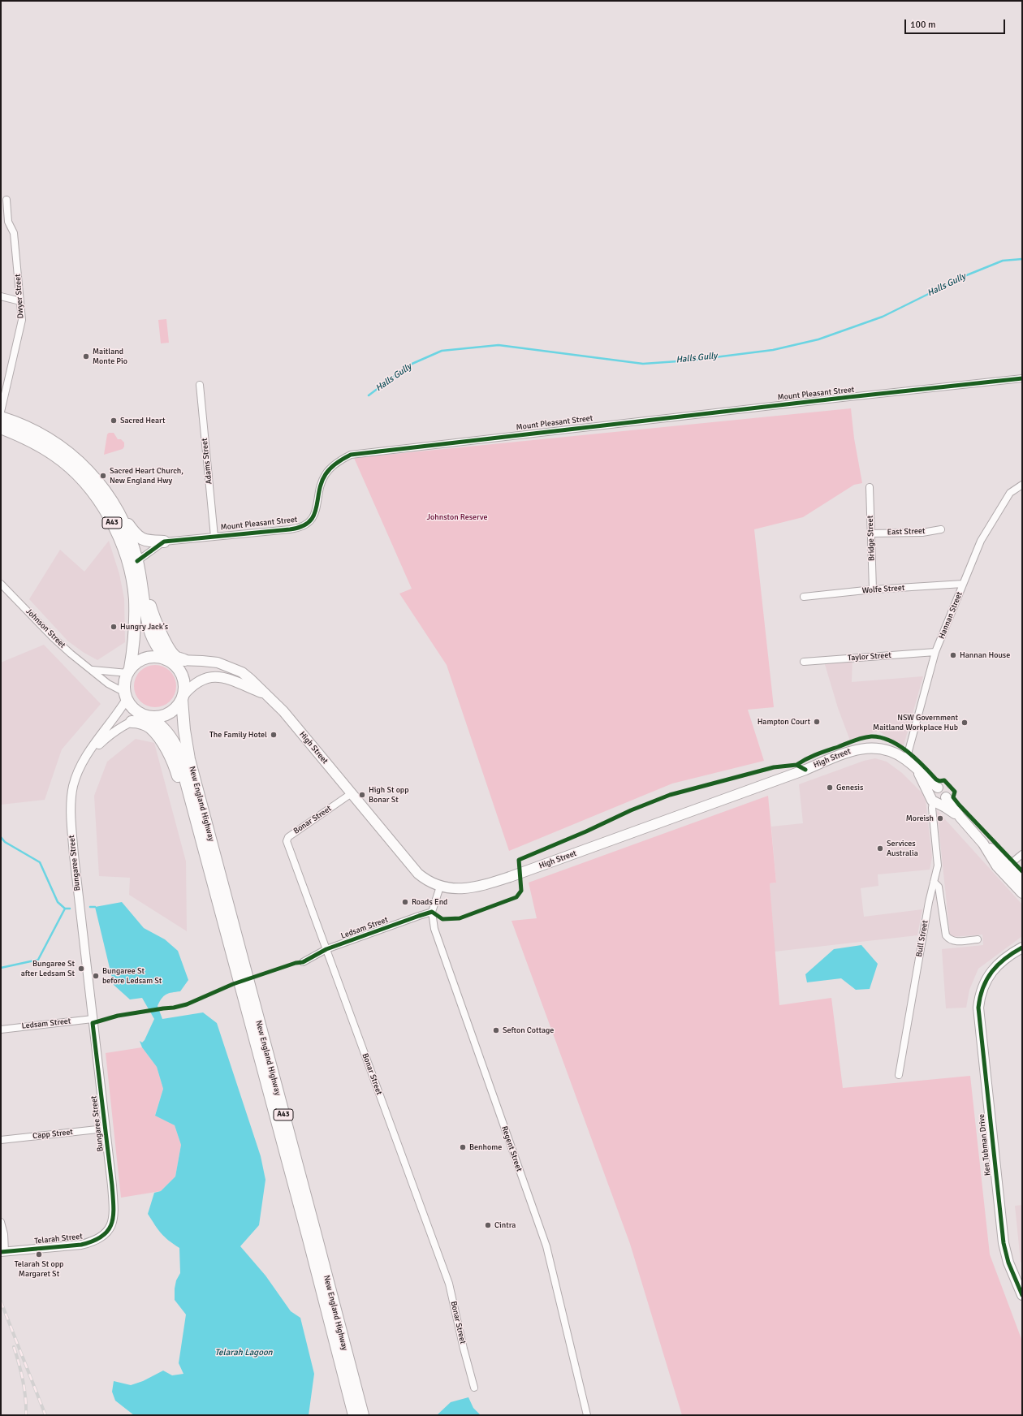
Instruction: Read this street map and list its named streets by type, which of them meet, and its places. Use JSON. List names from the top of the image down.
{
  "streets": {
    "highway": ["A43", "New England Highway"],
    "main road": ["High Street", "Ken Tubman Drive"],
    "street": [
      "Dwyer Street",
      "Mount Pleasant Street",
      "Adams Street",
      "East Street",
      "Bridge Street",
      "Wolfe Street",
      "Hannan Street",
      "Johnson Street",
      "Taylor Street",
      "Bonar Street",
      "Bungaree Street",
      "Ledsam Street",
      "Bull Street",
      "Capp Street",
      "Regent Street",
      "Telarah Street"
    ]
  },
  "crossings": [
    ["Mount Pleasant Street", "Adams Street"],
    ["Mount Pleasant Street", "A43"],
    ["A43", "Johnson Street"],
    ["A43", "High Street"],
    ["A43", "New England Highway"],
    ["A43", "Bungaree Street"],
    ["East Street", "Bridge Street"],
    ["Bridge Street", "Wolfe Street"],
    ["Wolfe Street", "Hannan Street"],
    ["Hannan Street", "Taylor Street"],
    ["Hannan Street", "High Street"],
    ["Johnson Street", "High Street"],
    ["Johnson Street", "New England Highway"],
    ["Johnson Street", "Bungaree Street"],
    ["High Street", "New England Highway"],
    ["High Street", "Bonar Street"],
    ["High Street", "Bungaree Street"],
    ["High Street", "Bull Street"],
    ["High Street", "Regent Street"],
    ["New England Highway", "Bungaree Street"],
    ["Bonar Street", "Ledsam Street"],
    ["Bungaree Street", "Ledsam Street"],
    ["Bungaree Street", "Capp Street"],
    ["Bungaree Street", "Telarah Street"],
    ["Ledsam Street", "Regent Street"]
  ],
  "water": ["Halls Gully", "Telarah Lagoon"],
  "parks": ["Johnston Reserve"],
  "places": [
    "Maitland Monte Pio",
    "Sacred Heart",
    "Sacred Heart Church, New England Hwy",
    "Hungry Jack's",
    "Hannan House",
    "Hampton Court",
    "NSW Government Maitland Workplace Hub",
    "The Family Hotel",
    "Genesis",
    "High St opp Bonar St",
    "Moreish",
    "Services Australia",
    "Roads End",
    "Bungaree St after Ledsam St",
    "Bungaree St before Ledsam St",
    "Sefton Cottage",
    "Benhome",
    "Cintra",
    "Telarah St opp Margaret St"
  ],
  "scale_bar": "100 m"
}
